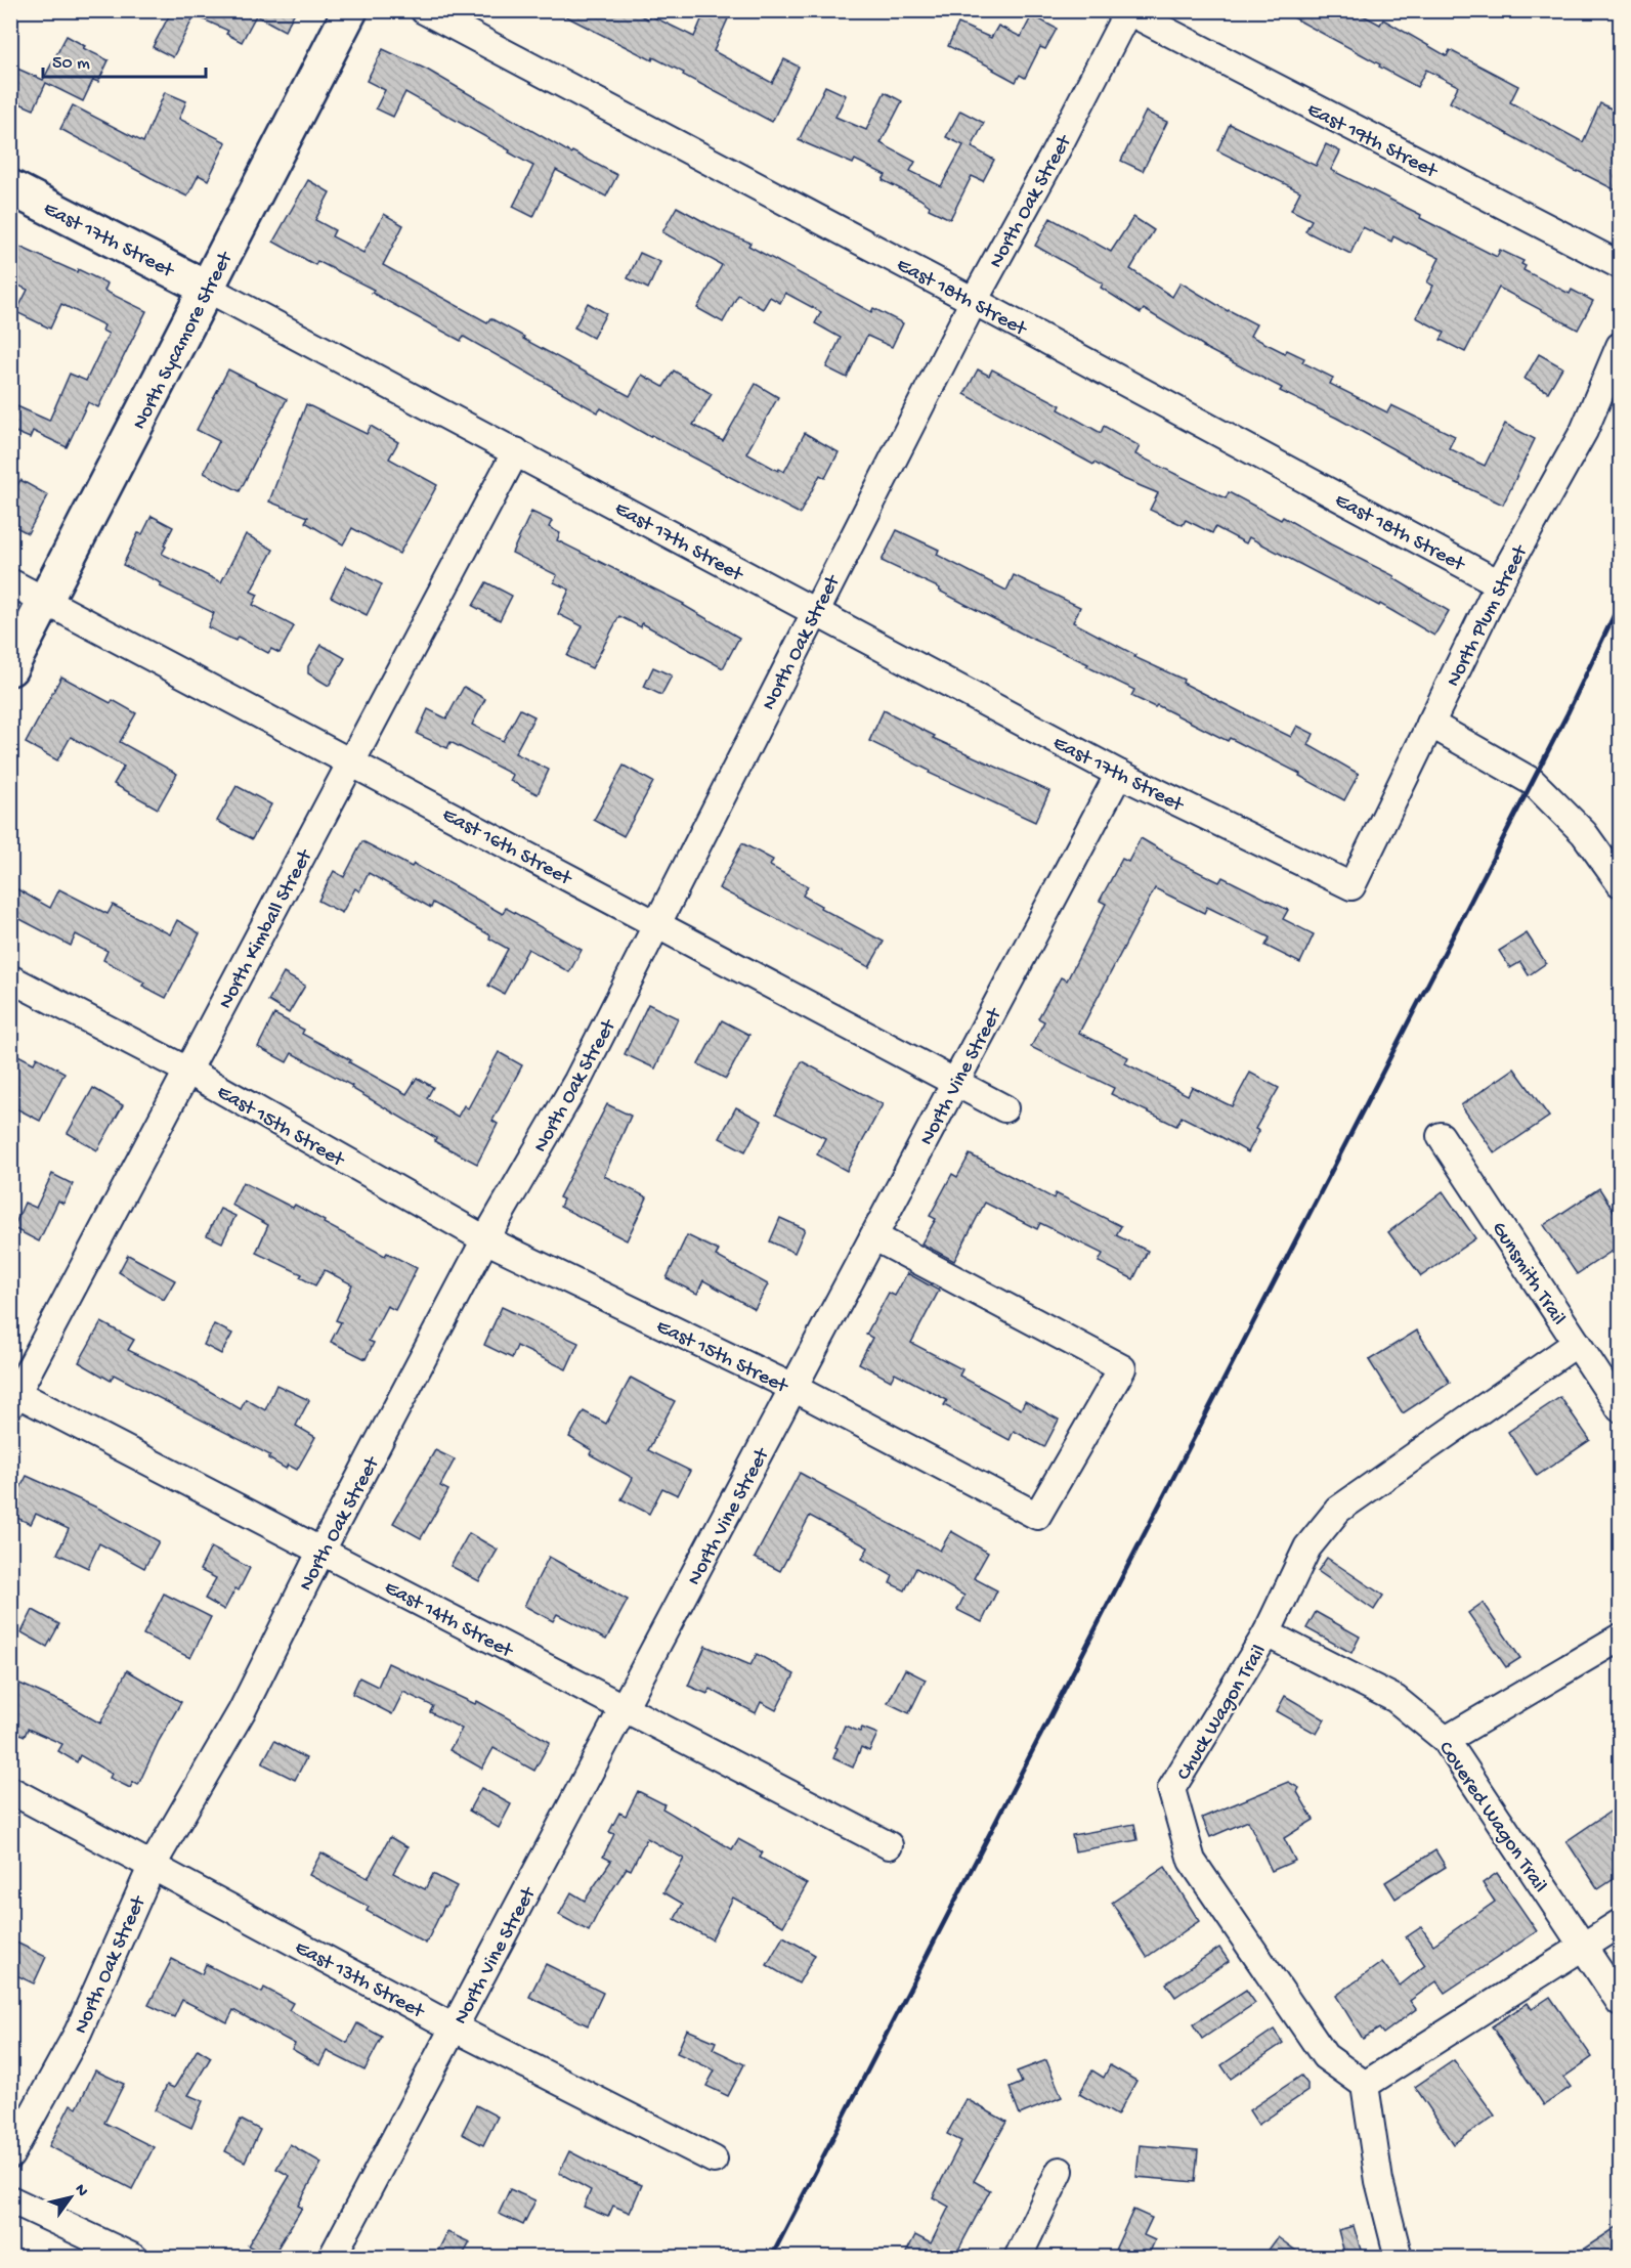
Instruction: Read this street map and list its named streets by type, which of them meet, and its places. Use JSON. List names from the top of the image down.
{
  "streets": {
    "main road": ["East 17th Street", "North Sycamore Street"],
    "street": [
      "East 19th Street",
      "North Oak Street",
      "East 18th Street",
      "North Plum Street",
      "East 16th Street",
      "North Kimball Street",
      "North Vine Street",
      "East 15th Street",
      "Gunsmith Trail",
      "East 14th Street",
      "Chuck Wagon Trail",
      "Covered Wagon Trail",
      "East 13th Street"
    ]
  },
  "crossings": [
    ["East 19th Street", "North Oak Street"],
    ["North Oak Street", "East 17th Street"],
    ["North Oak Street", "East 18th Street"],
    ["North Oak Street", "East 16th Street"],
    ["North Oak Street", "East 15th Street"],
    ["North Oak Street", "East 14th Street"],
    ["North Oak Street", "East 13th Street"],
    ["East 17th Street", "North Sycamore Street"],
    ["East 17th Street", "North Plum Street"],
    ["East 17th Street", "North Kimball Street"],
    ["East 17th Street", "North Vine Street"],
    ["East 18th Street", "North Plum Street"],
    ["North Sycamore Street", "East 16th Street"],
    ["East 16th Street", "North Kimball Street"],
    ["East 16th Street", "North Vine Street"],
    ["North Kimball Street", "East 15th Street"],
    ["North Kimball Street", "East 14th Street"],
    ["North Vine Street", "East 15th Street"],
    ["North Vine Street", "East 14th Street"],
    ["North Vine Street", "East 13th Street"],
    ["Gunsmith Trail", "Chuck Wagon Trail"],
    ["Chuck Wagon Trail", "Covered Wagon Trail"]
  ],
  "scale_bar": "50 m",
  "north": "top right"
}
